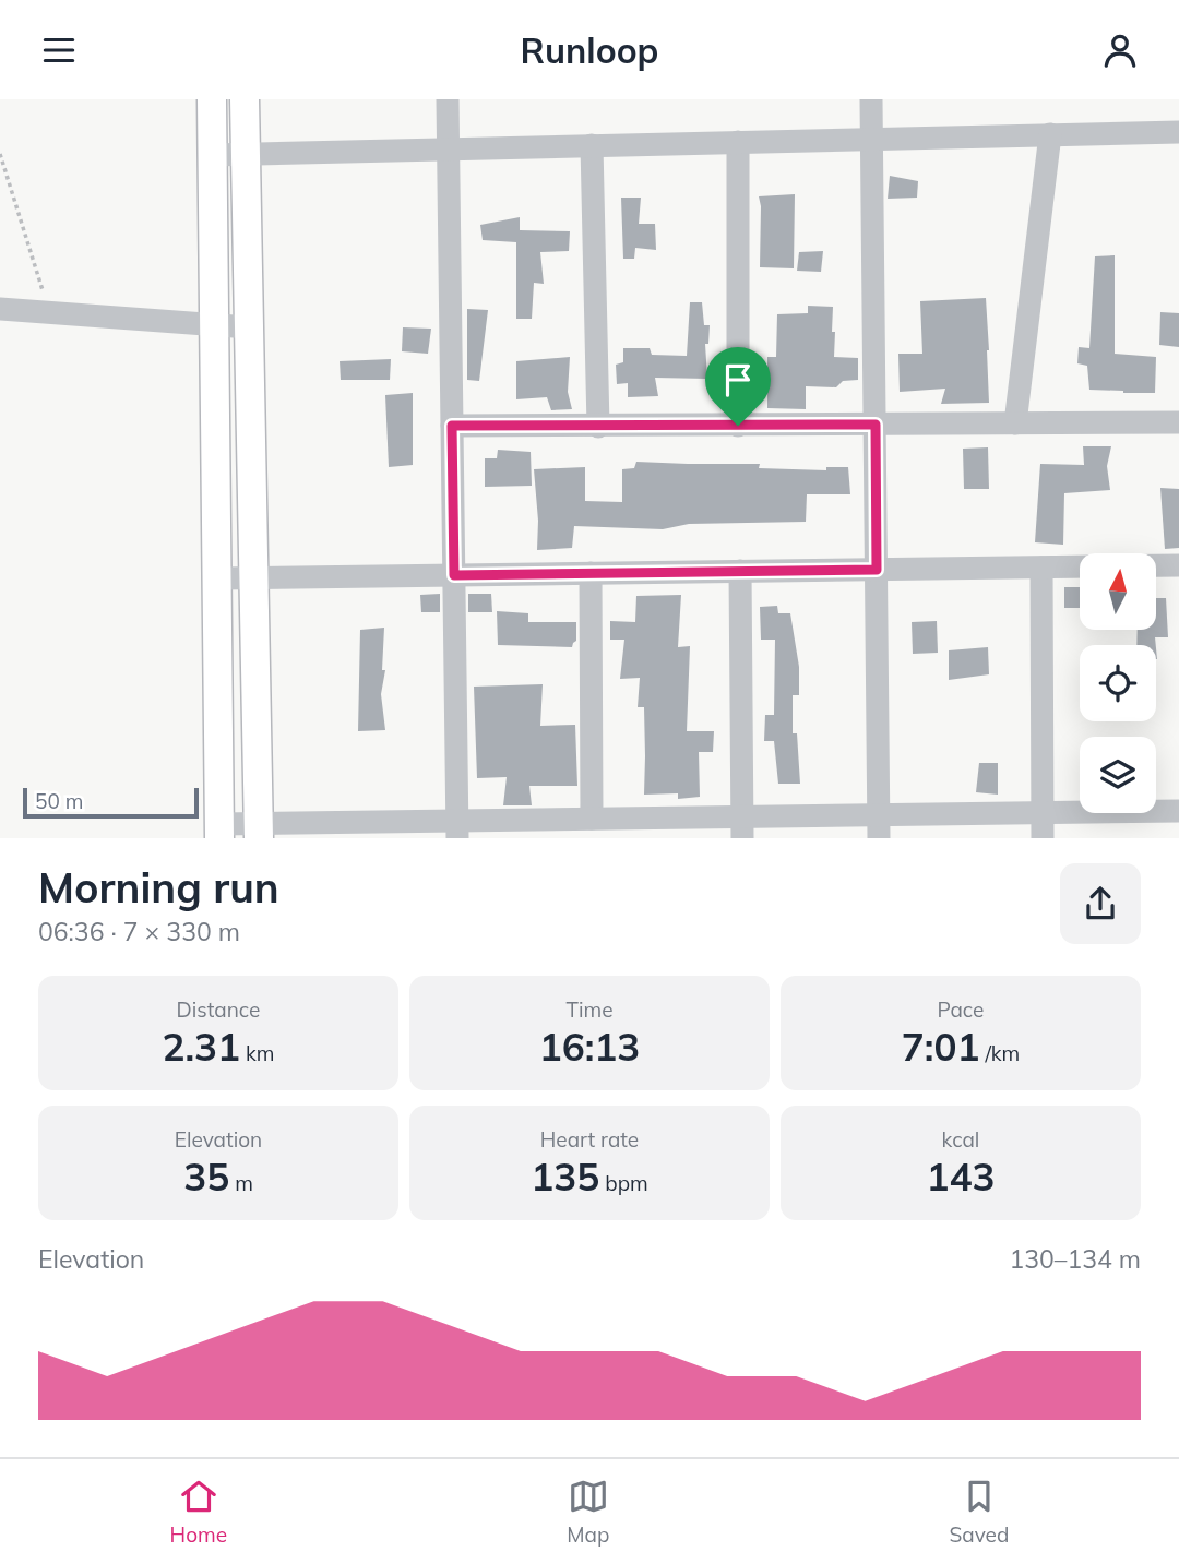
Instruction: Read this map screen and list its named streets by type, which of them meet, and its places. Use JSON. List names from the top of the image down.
{
  "scale_bar": "50 m",
  "north": "top",
  "page": {
    "header": "Runloop",
    "scale": "50 m",
    "heading": ["Morning run", "06:36 · 7 × 330 m"],
    "stats": [
      ["Distance", "2.31 km"],
      ["Time", "16:13"],
      ["Pace", "7:01 /km"],
      ["Elevation", "35 m"],
      ["Heart rate", "135 bpm"],
      ["kcal", "143"]
    ],
    "chart": ["Elevation", "130–134 m"],
    "tabs": ["Home", "Map", "Saved"]
  }
}
